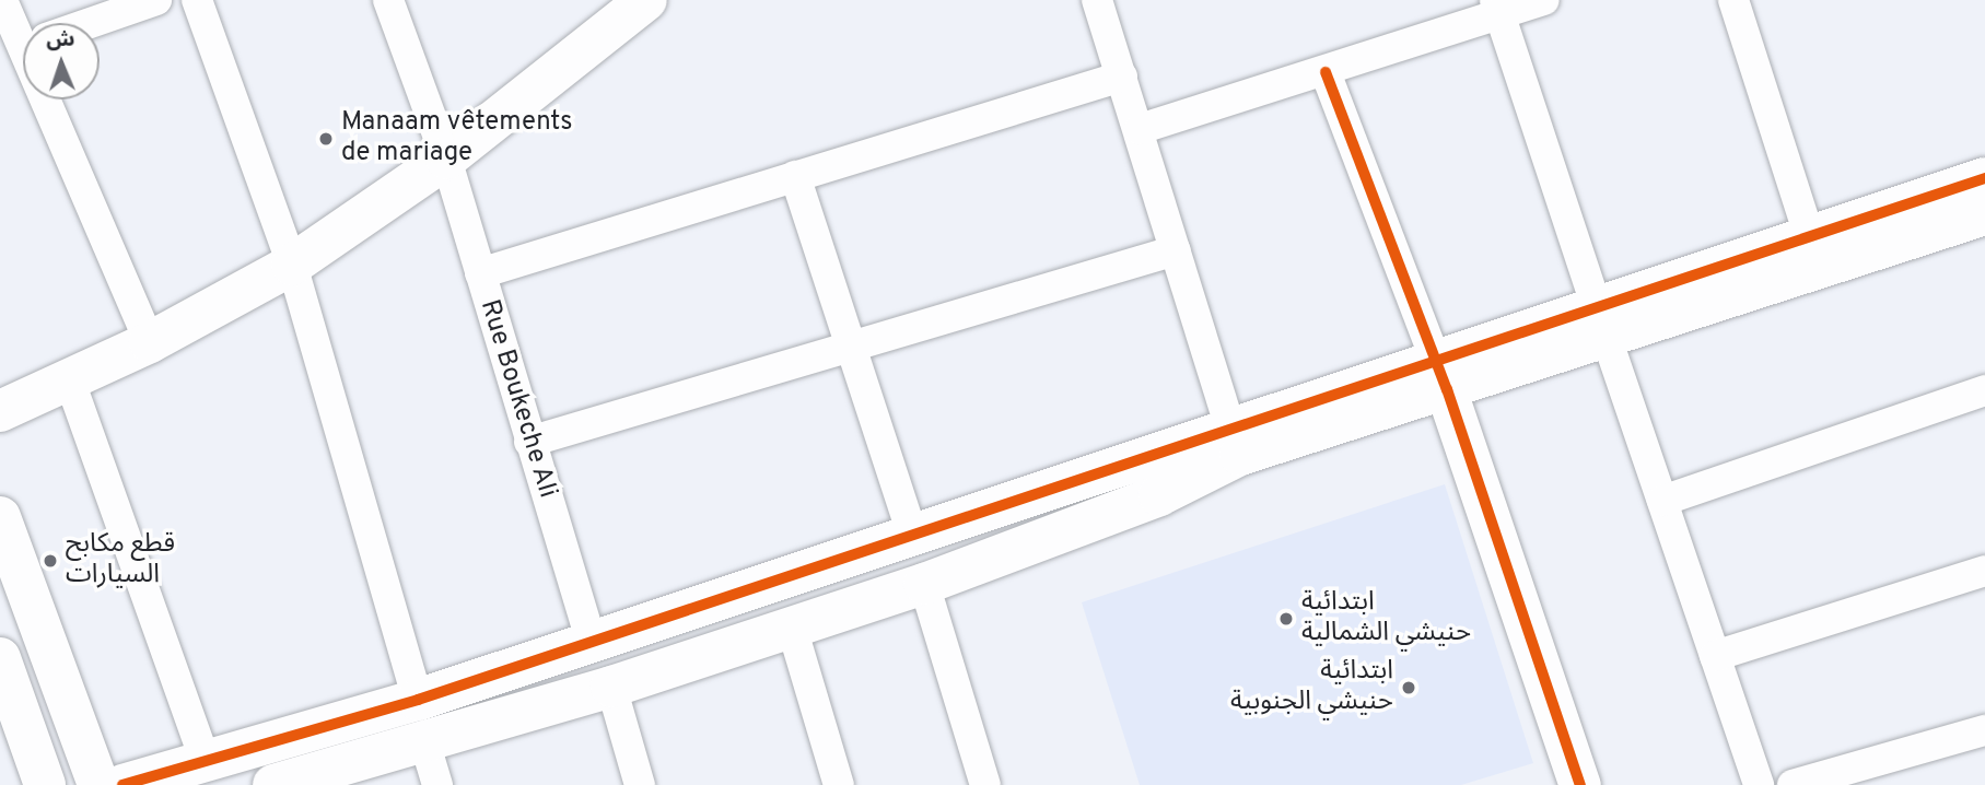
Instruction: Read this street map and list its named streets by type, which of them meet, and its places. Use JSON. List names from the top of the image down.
{
  "streets": {
    "street": ["Rue Boukeche Ali"]
  },
  "places": [
    "Manaam vêtements de mariage",
    "قطع مكابح السيارات",
    "ابتدائية حنيشي الشمالية",
    "ابتدائية حنيشي الجنوبية"
  ],
  "north": "top"
}
